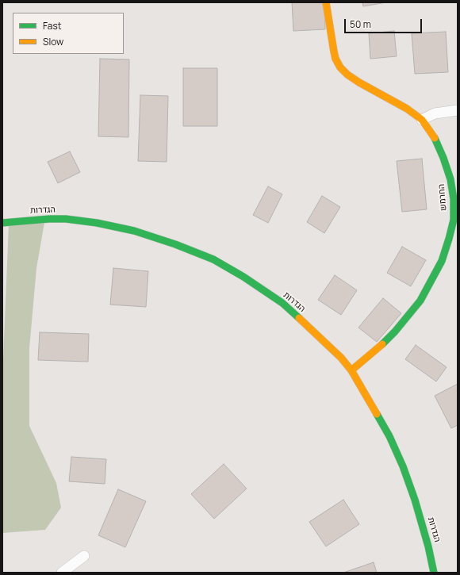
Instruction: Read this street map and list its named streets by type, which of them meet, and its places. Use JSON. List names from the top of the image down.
{
  "streets": {
    "street": ["החרמש", "הגדרות"]
  },
  "crossings": [
    ["החרמש", "הגדרות"]
  ],
  "legend": ["Fast", "Slow"],
  "scale_bar": "50 m"
}
